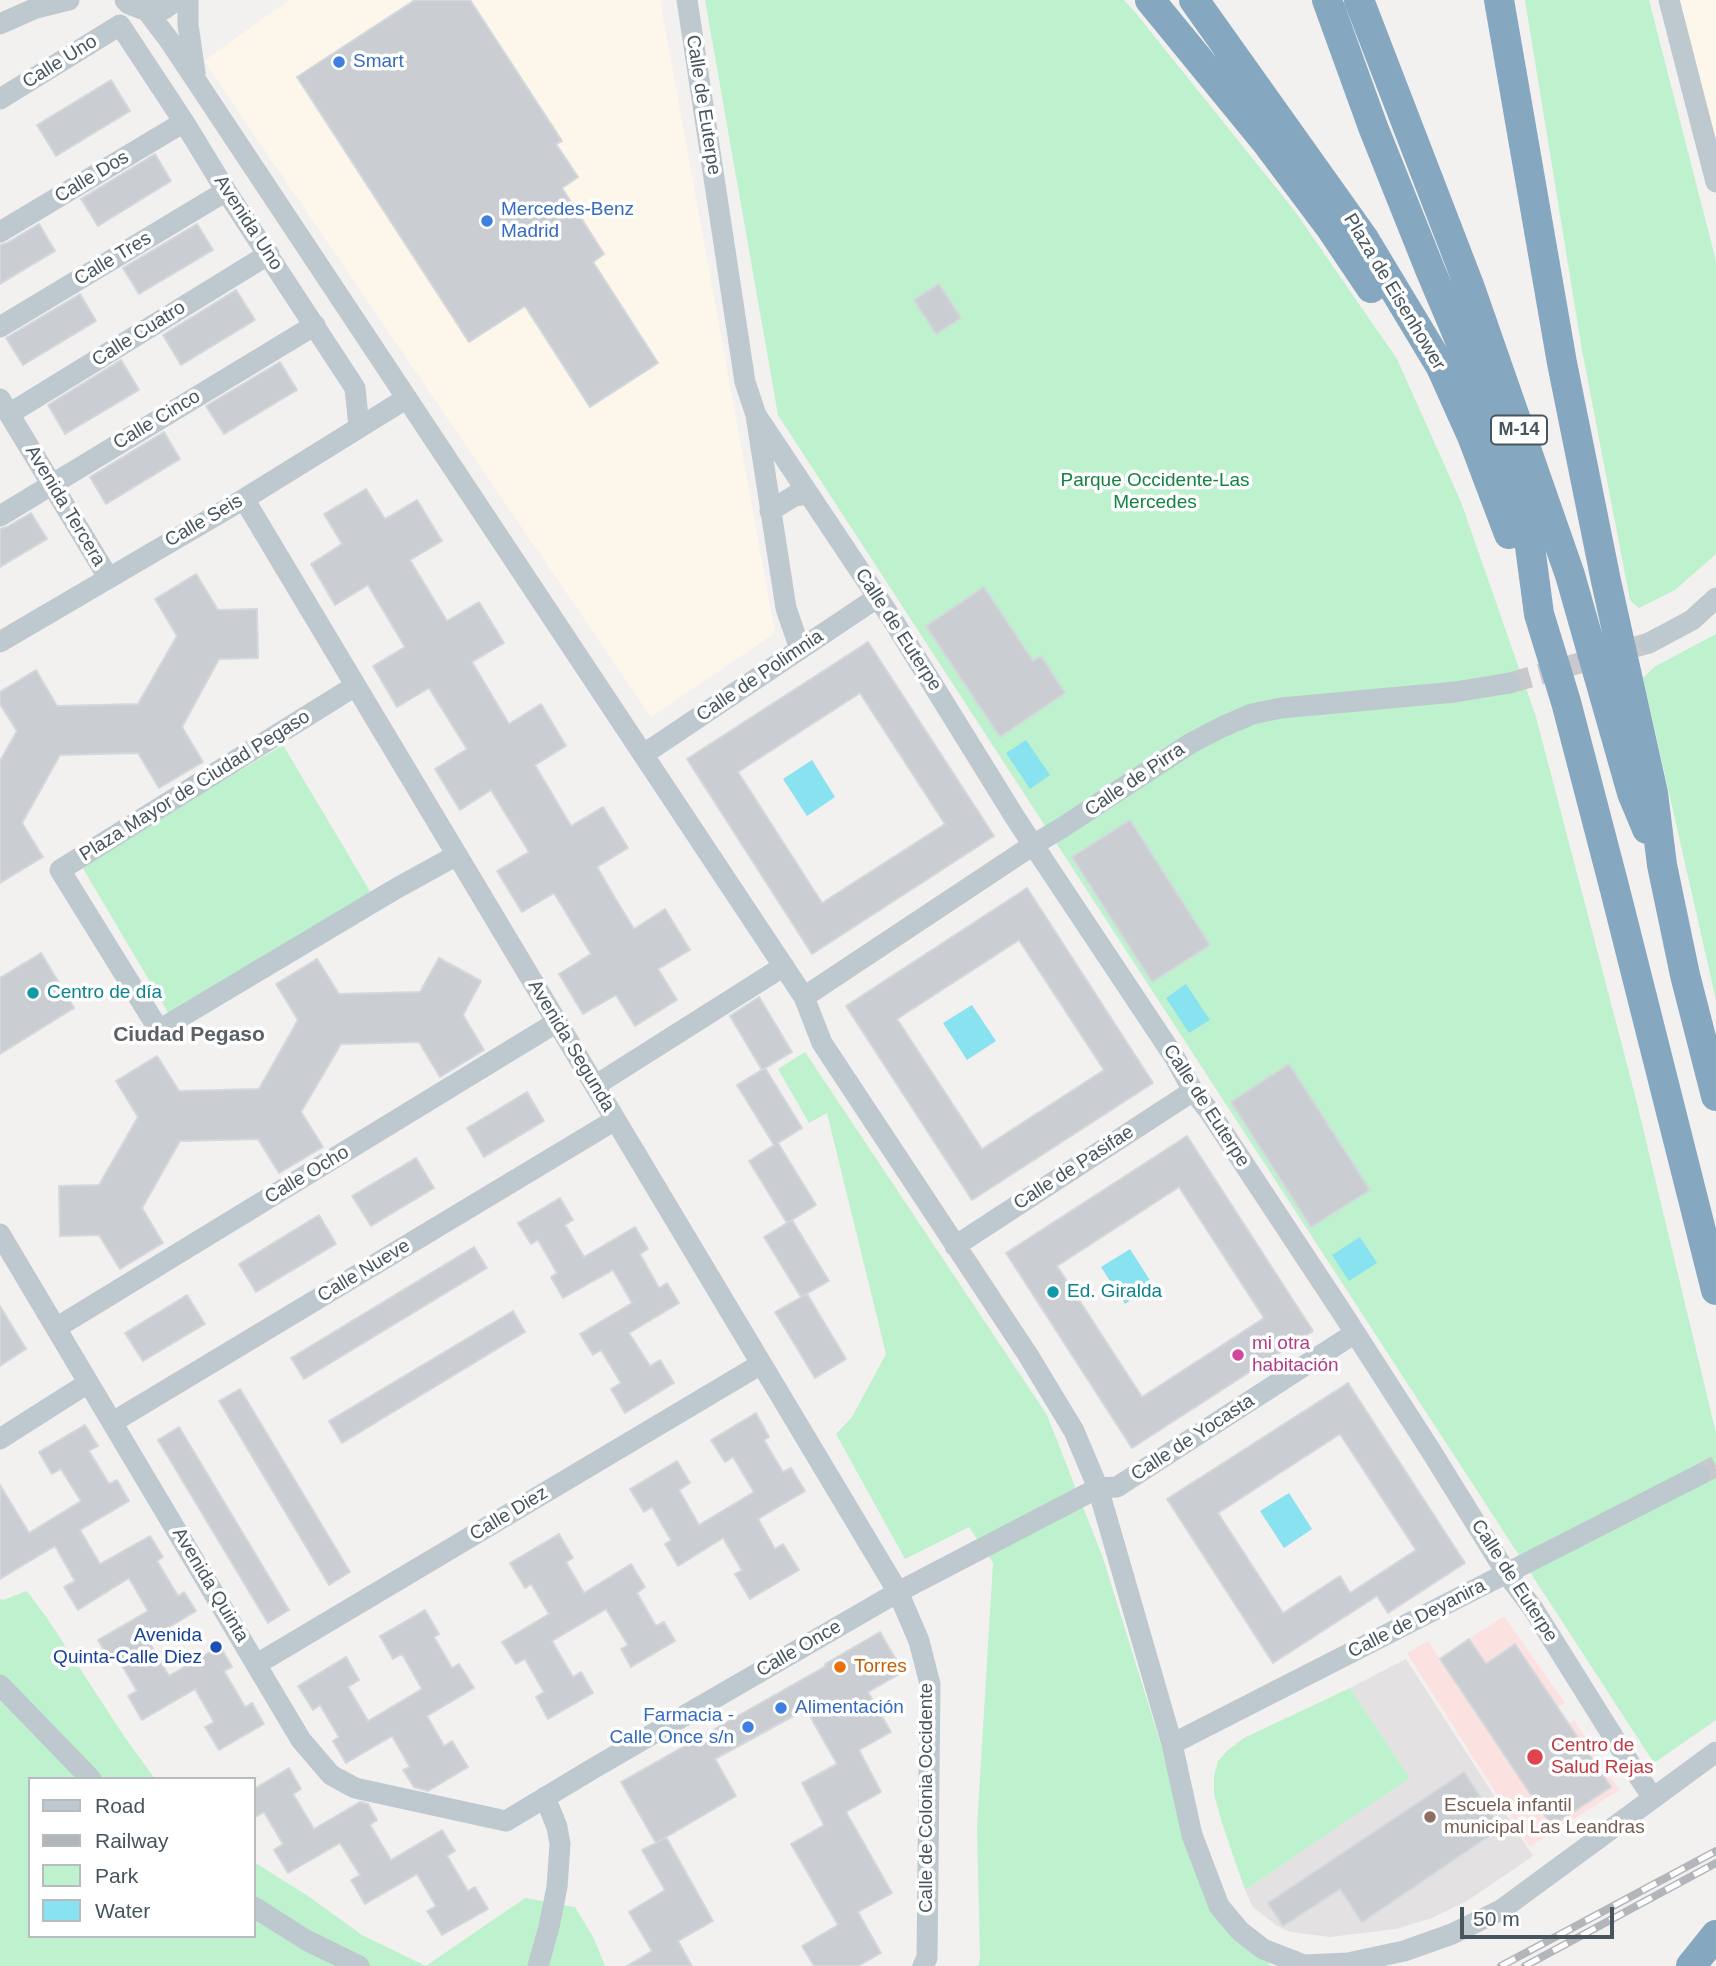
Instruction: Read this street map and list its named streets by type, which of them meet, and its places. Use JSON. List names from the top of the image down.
{
  "streets": {
    "highway": ["Plaza de Eisenhower", "M-14"],
    "street": [
      "Calle Uno",
      "Calle de Euterpe",
      "Calle Dos",
      "Avenida Uno",
      "Calle Tres",
      "Calle Cuatro",
      "Calle Cinco",
      "Avenida Tercera",
      "Calle Seis",
      "Calle de Polimnia",
      "Calle de Pirra",
      "Plaza Mayor de Ciudad Pegaso",
      "Avenida Segunda",
      "Calle de Pasifae",
      "Calle Ocho",
      "Calle Nueve",
      "Calle de Yocasta",
      "Calle Diez",
      "Avenida Quinta",
      "Calle de Deyanira",
      "Calle Once",
      "Calle de Colonia Occidente"
    ]
  },
  "crossings": [
    ["Calle Uno", "Avenida Uno"],
    ["Calle de Euterpe", "Calle de Polimnia"],
    ["Calle de Euterpe", "Calle de Pirra"],
    ["Calle de Euterpe", "Calle de Pasifae"],
    ["Calle de Euterpe", "Calle de Yocasta"],
    ["Calle de Euterpe", "Calle de Deyanira"],
    ["Calle Dos", "Avenida Uno"],
    ["Avenida Uno", "Calle Tres"],
    ["Avenida Uno", "Calle Cuatro"],
    ["Avenida Uno", "Calle Cinco"],
    ["Avenida Uno", "Calle Seis"],
    ["Plaza de Eisenhower", "M-14"],
    ["Calle Cuatro", "Avenida Tercera"],
    ["Calle Cinco", "Avenida Tercera"],
    ["Avenida Tercera", "Calle Seis"],
    ["Calle Seis", "Avenida Segunda"],
    ["Plaza Mayor de Ciudad Pegaso", "Avenida Segunda"],
    ["Avenida Segunda", "Calle Ocho"],
    ["Avenida Segunda", "Calle Nueve"],
    ["Avenida Segunda", "Calle Diez"],
    ["Avenida Segunda", "Calle Once"],
    ["Avenida Segunda", "Calle de Colonia Occidente"],
    ["Calle Ocho", "Avenida Quinta"],
    ["Calle Nueve", "Avenida Quinta"],
    ["Calle de Yocasta", "Calle Once"],
    ["Calle Diez", "Avenida Quinta"],
    ["Avenida Quinta", "Calle Once"],
    ["Calle Once", "Calle de Colonia Occidente"]
  ],
  "districts": ["Ciudad Pegaso"],
  "parks": ["Parque Occidente-Las Mercedes"],
  "places": [
    "Smart",
    "Mercedes-Benz Madrid",
    "Centro de día",
    "Ed. Giralda",
    "mi otra habitación",
    "Avenida Quinta-Calle Diez",
    "Torres",
    "Alimentación",
    "Farmacia - Calle Once s/n",
    "Centro de Salud Rejas",
    "Escuela infantil municipal Las Leandras"
  ],
  "legend": [
    "Road",
    "Railway",
    "Park",
    "Water"
  ],
  "scale_bar": "50 m"
}
